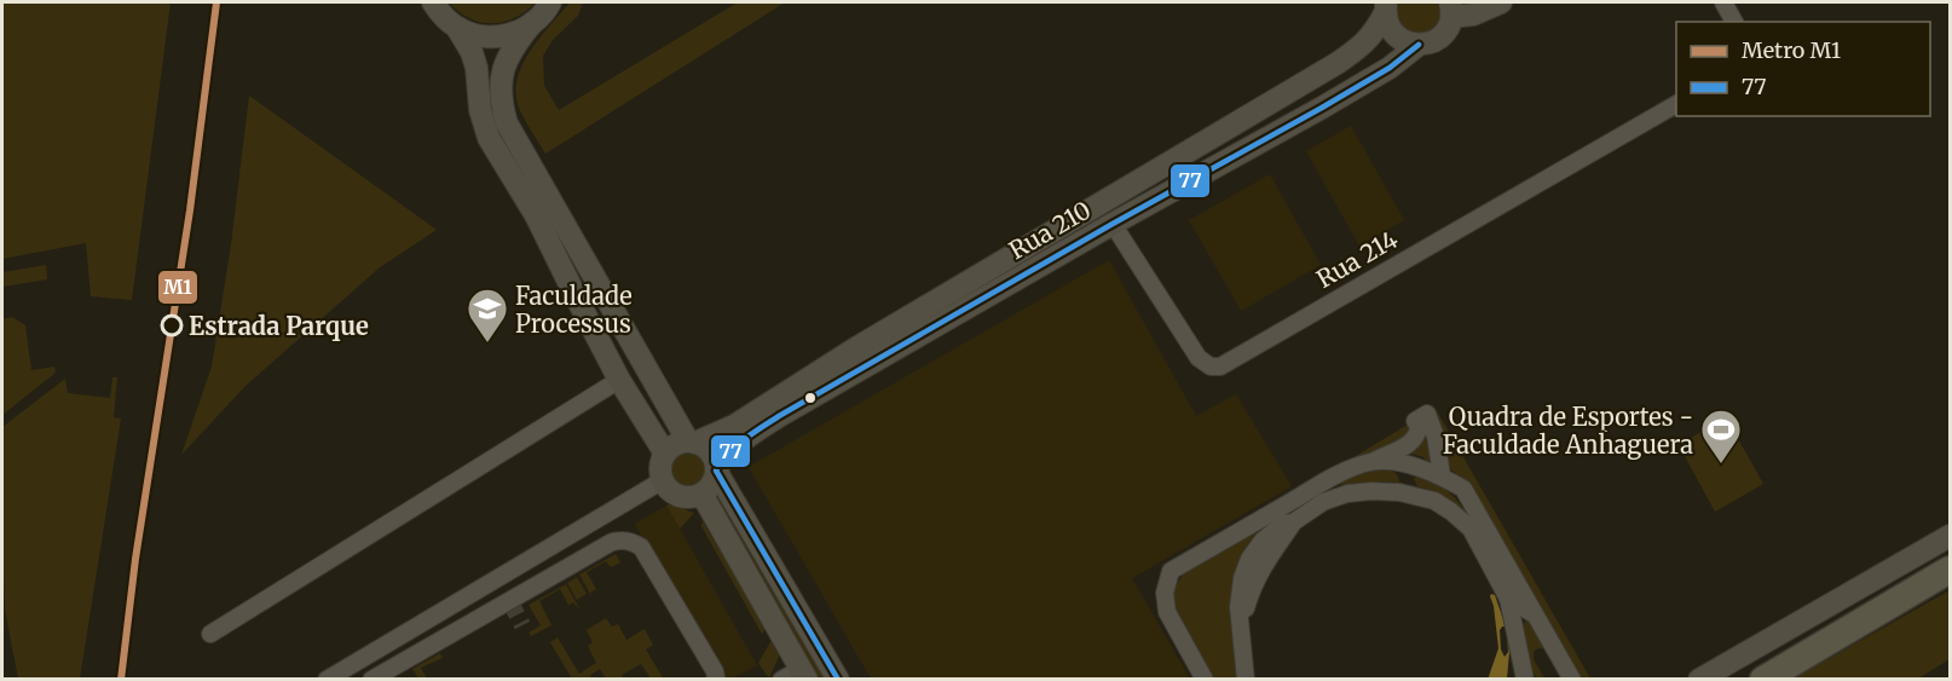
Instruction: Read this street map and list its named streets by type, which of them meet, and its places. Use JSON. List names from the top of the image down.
{
  "streets": {
    "main road": ["Rua 210"],
    "street": ["Rua 214"]
  },
  "crossings": [
    ["Rua 210", "Rua 214"]
  ],
  "places": {
    "other": ["Estrada Parque"],
    "school or university": ["Faculdade Processus"],
    "sports": ["Quadra de Esportes - Faculdade Anhaguera"]
  },
  "lines": ["metro line M1", "transit line 77"],
  "legend": ["Metro M1", "77"]
}
